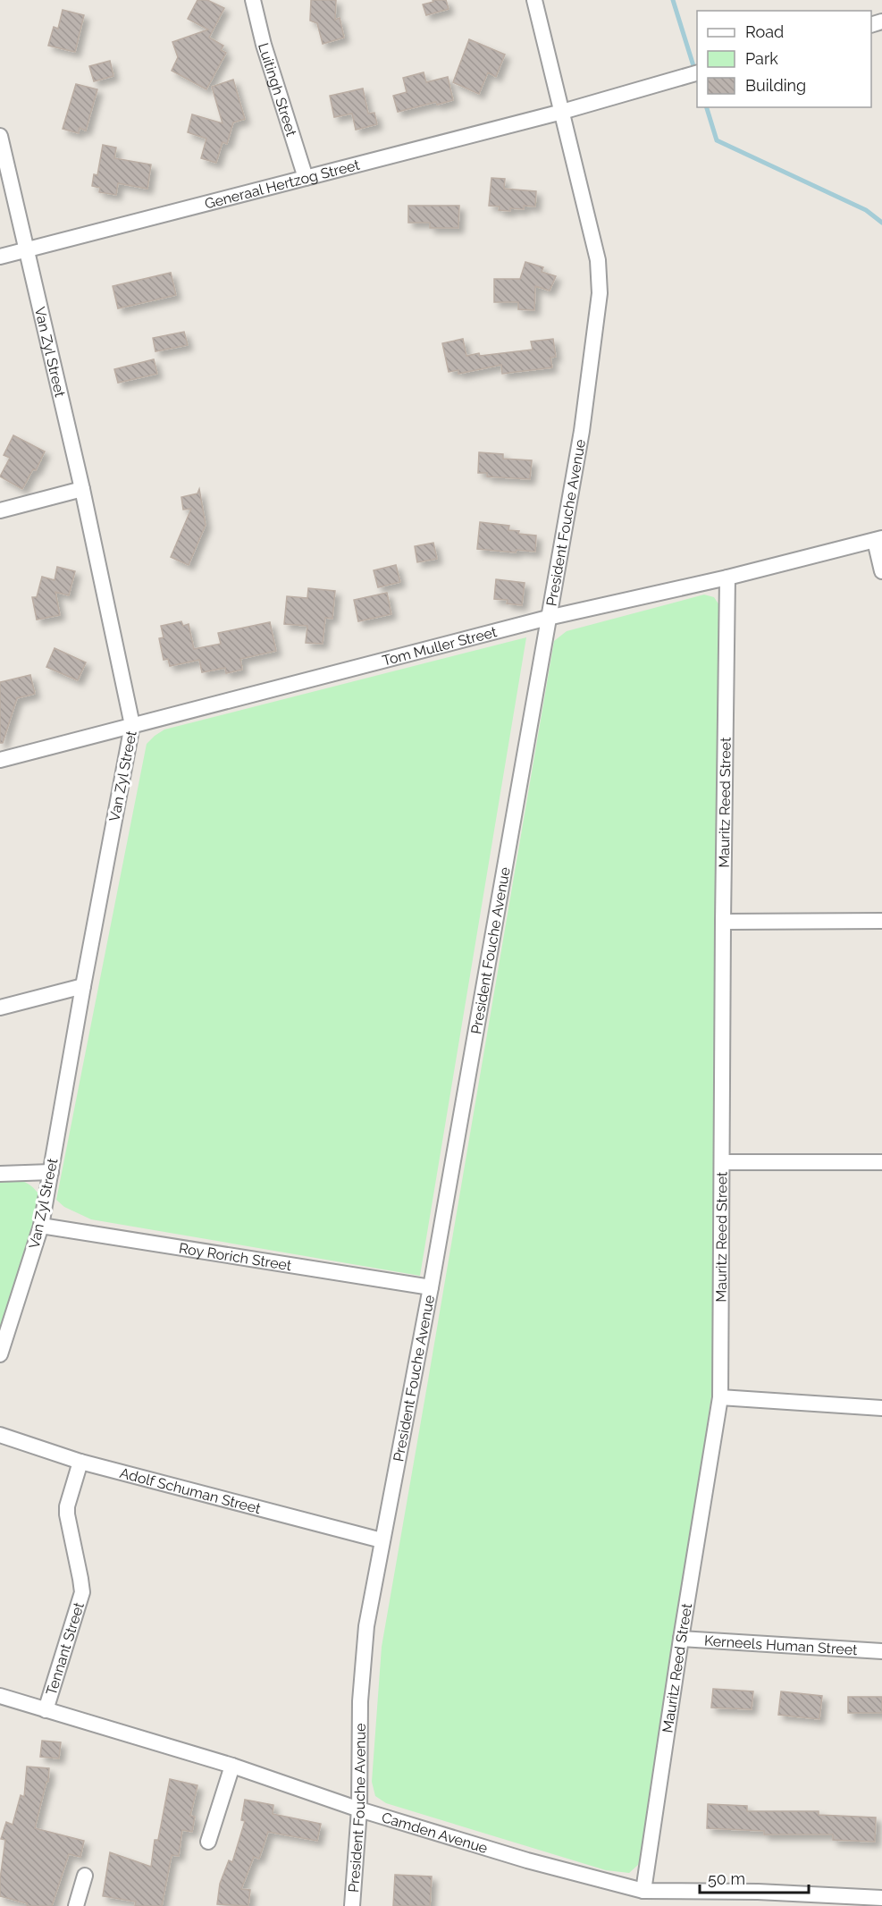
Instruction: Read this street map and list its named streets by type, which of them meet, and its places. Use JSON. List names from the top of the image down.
{
  "streets": {
    "street": [
      "Luitingh Street",
      "Generaal Hertzog Street",
      "Van Zyl Street",
      "President Fouche Avenue",
      "Tom Muller Street",
      "Mauritz Reed Street",
      "Roy Rorich Street",
      "Adolf Schuman Street",
      "Kerneels Human Street",
      "Tennant Street",
      "Camden Avenue"
    ]
  },
  "crossings": [
    ["Luitingh Street", "Generaal Hertzog Street"],
    ["Generaal Hertzog Street", "Van Zyl Street"],
    ["Generaal Hertzog Street", "President Fouche Avenue"],
    ["Van Zyl Street", "Tom Muller Street"],
    ["Van Zyl Street", "Roy Rorich Street"],
    ["President Fouche Avenue", "Tom Muller Street"],
    ["President Fouche Avenue", "Roy Rorich Street"],
    ["President Fouche Avenue", "Adolf Schuman Street"],
    ["President Fouche Avenue", "Camden Avenue"],
    ["Tom Muller Street", "Mauritz Reed Street"],
    ["Mauritz Reed Street", "Kerneels Human Street"],
    ["Mauritz Reed Street", "Camden Avenue"],
    ["Adolf Schuman Street", "Tennant Street"],
    ["Tennant Street", "Camden Avenue"]
  ],
  "legend": ["Road", "Park", "Building"],
  "scale_bar": "50 m"
}
